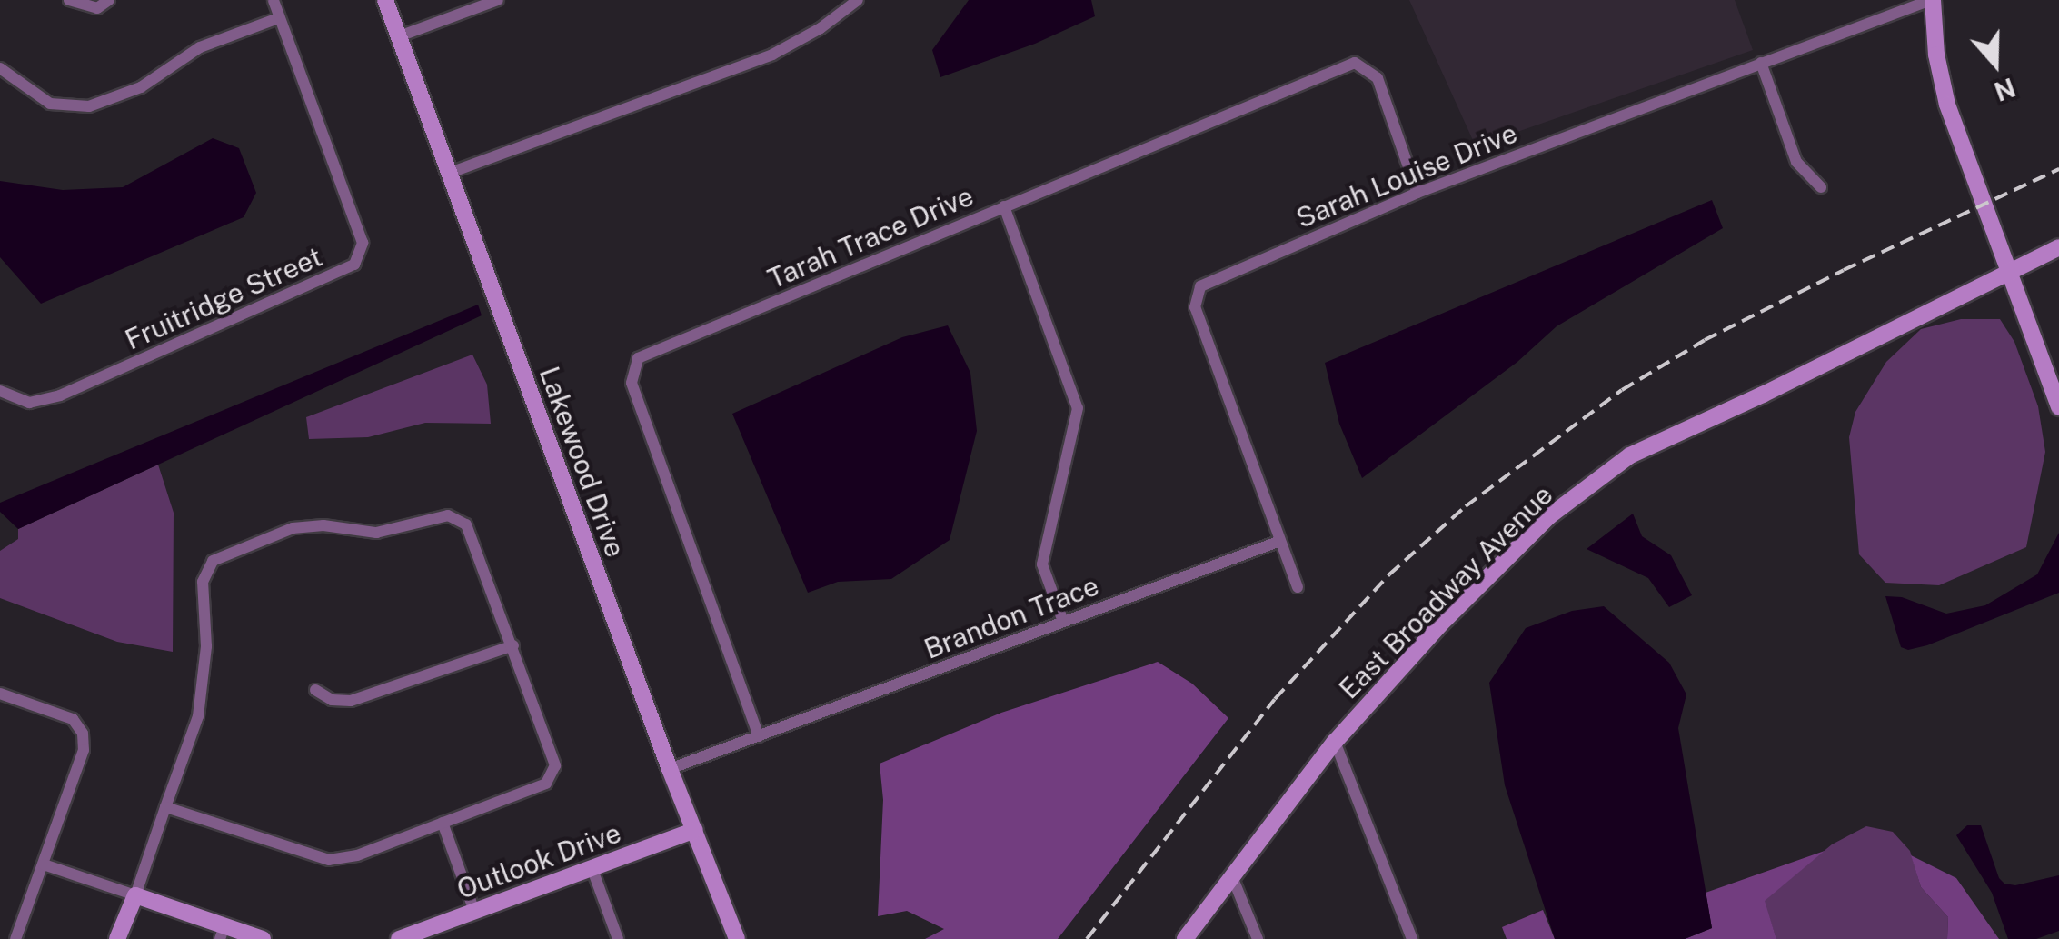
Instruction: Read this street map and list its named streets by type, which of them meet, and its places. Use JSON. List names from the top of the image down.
{
  "streets": {
    "street": [
      "Sarah Louise Drive",
      "Tarah Trace Drive",
      "Fruitridge Street",
      "Lakewood Drive",
      "East Broadway Avenue",
      "Brandon Trace",
      "Outlook Drive"
    ]
  },
  "crossings": [
    ["Sarah Louise Drive", "Tarah Trace Drive"],
    ["Sarah Louise Drive", "Brandon Trace"],
    ["Tarah Trace Drive", "Brandon Trace"],
    ["Lakewood Drive", "Brandon Trace"],
    ["Lakewood Drive", "Outlook Drive"]
  ],
  "north": "bottom"
}
